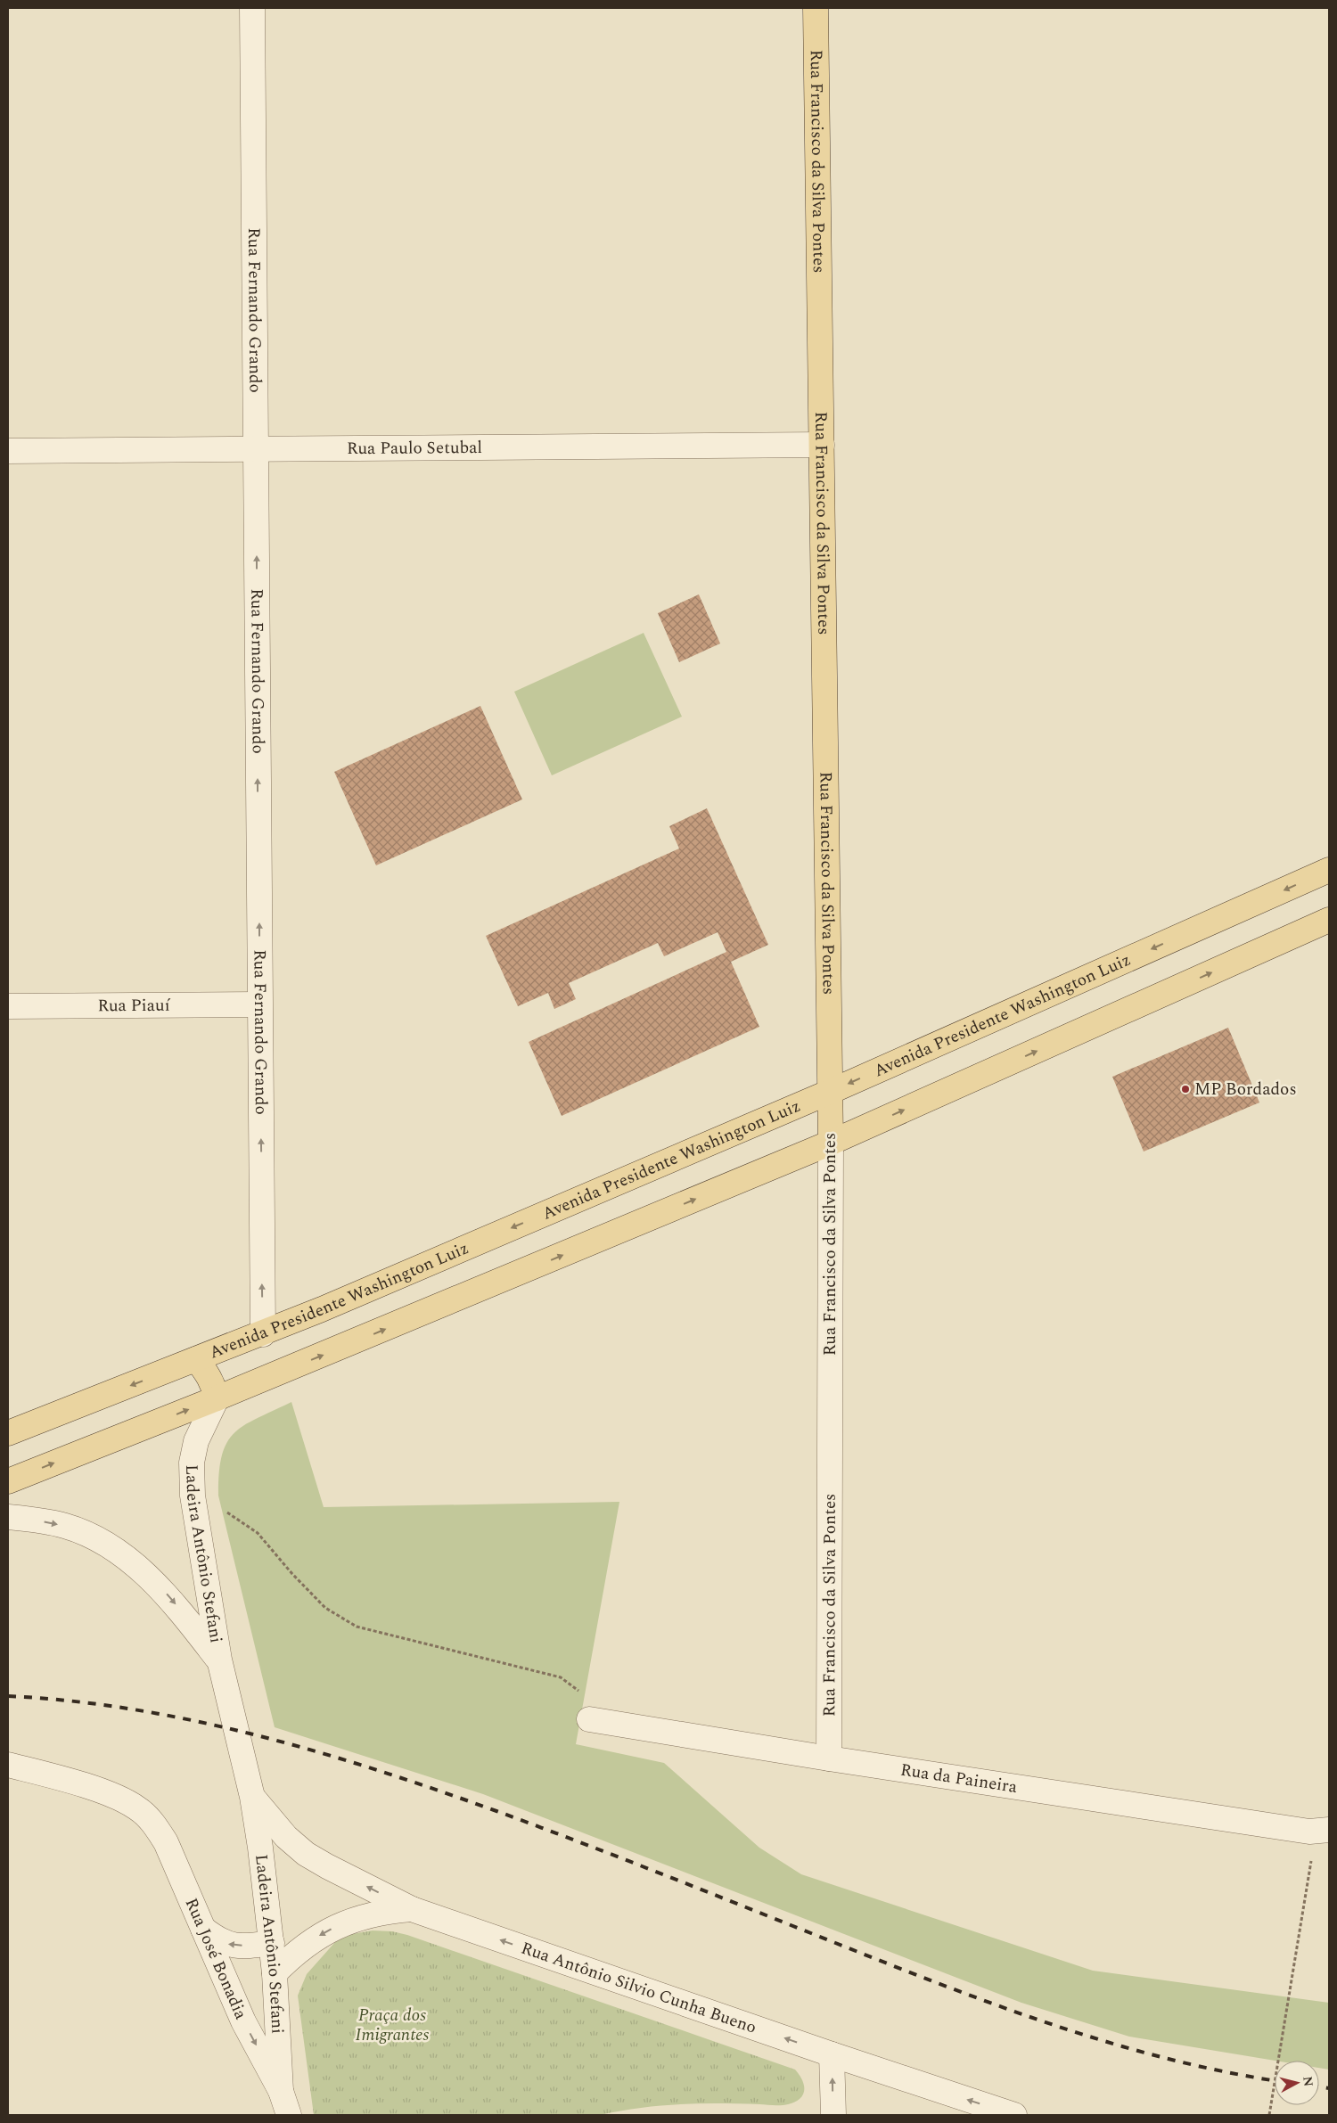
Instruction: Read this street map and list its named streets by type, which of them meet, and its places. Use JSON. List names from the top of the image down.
{
  "streets": {
    "main road": ["Rua Francisco da Silva Pontes", "Avenida Presidente Washington Luiz"],
    "street": [
      "Rua Fernando Grando",
      "Rua Paulo Setubal",
      "Rua Piauí",
      "Ladeira Antônio Stefani",
      "Rua da Paineira",
      "Rua José Bonadia",
      "Rua Antônio Silvio Cunha Bueno"
    ]
  },
  "crossings": [
    ["Rua Francisco da Silva Pontes", "Rua Paulo Setubal"],
    ["Rua Francisco da Silva Pontes", "Avenida Presidente Washington Luiz"],
    ["Rua Francisco da Silva Pontes", "Rua da Paineira"],
    ["Rua Fernando Grando", "Rua Paulo Setubal"],
    ["Rua Fernando Grando", "Rua Piauí"],
    ["Rua Fernando Grando", "Avenida Presidente Washington Luiz"],
    ["Ladeira Antônio Stefani", "Rua José Bonadia"],
    ["Ladeira Antônio Stefani", "Rua Antônio Silvio Cunha Bueno"]
  ],
  "one_way": ["Rua Fernando Grando", "Rua José Bonadia", "Rua Antônio Silvio Cunha Bueno"],
  "parks": ["Praça dos Imigrantes"],
  "places": ["MP Bordados"],
  "north": "right"
}
